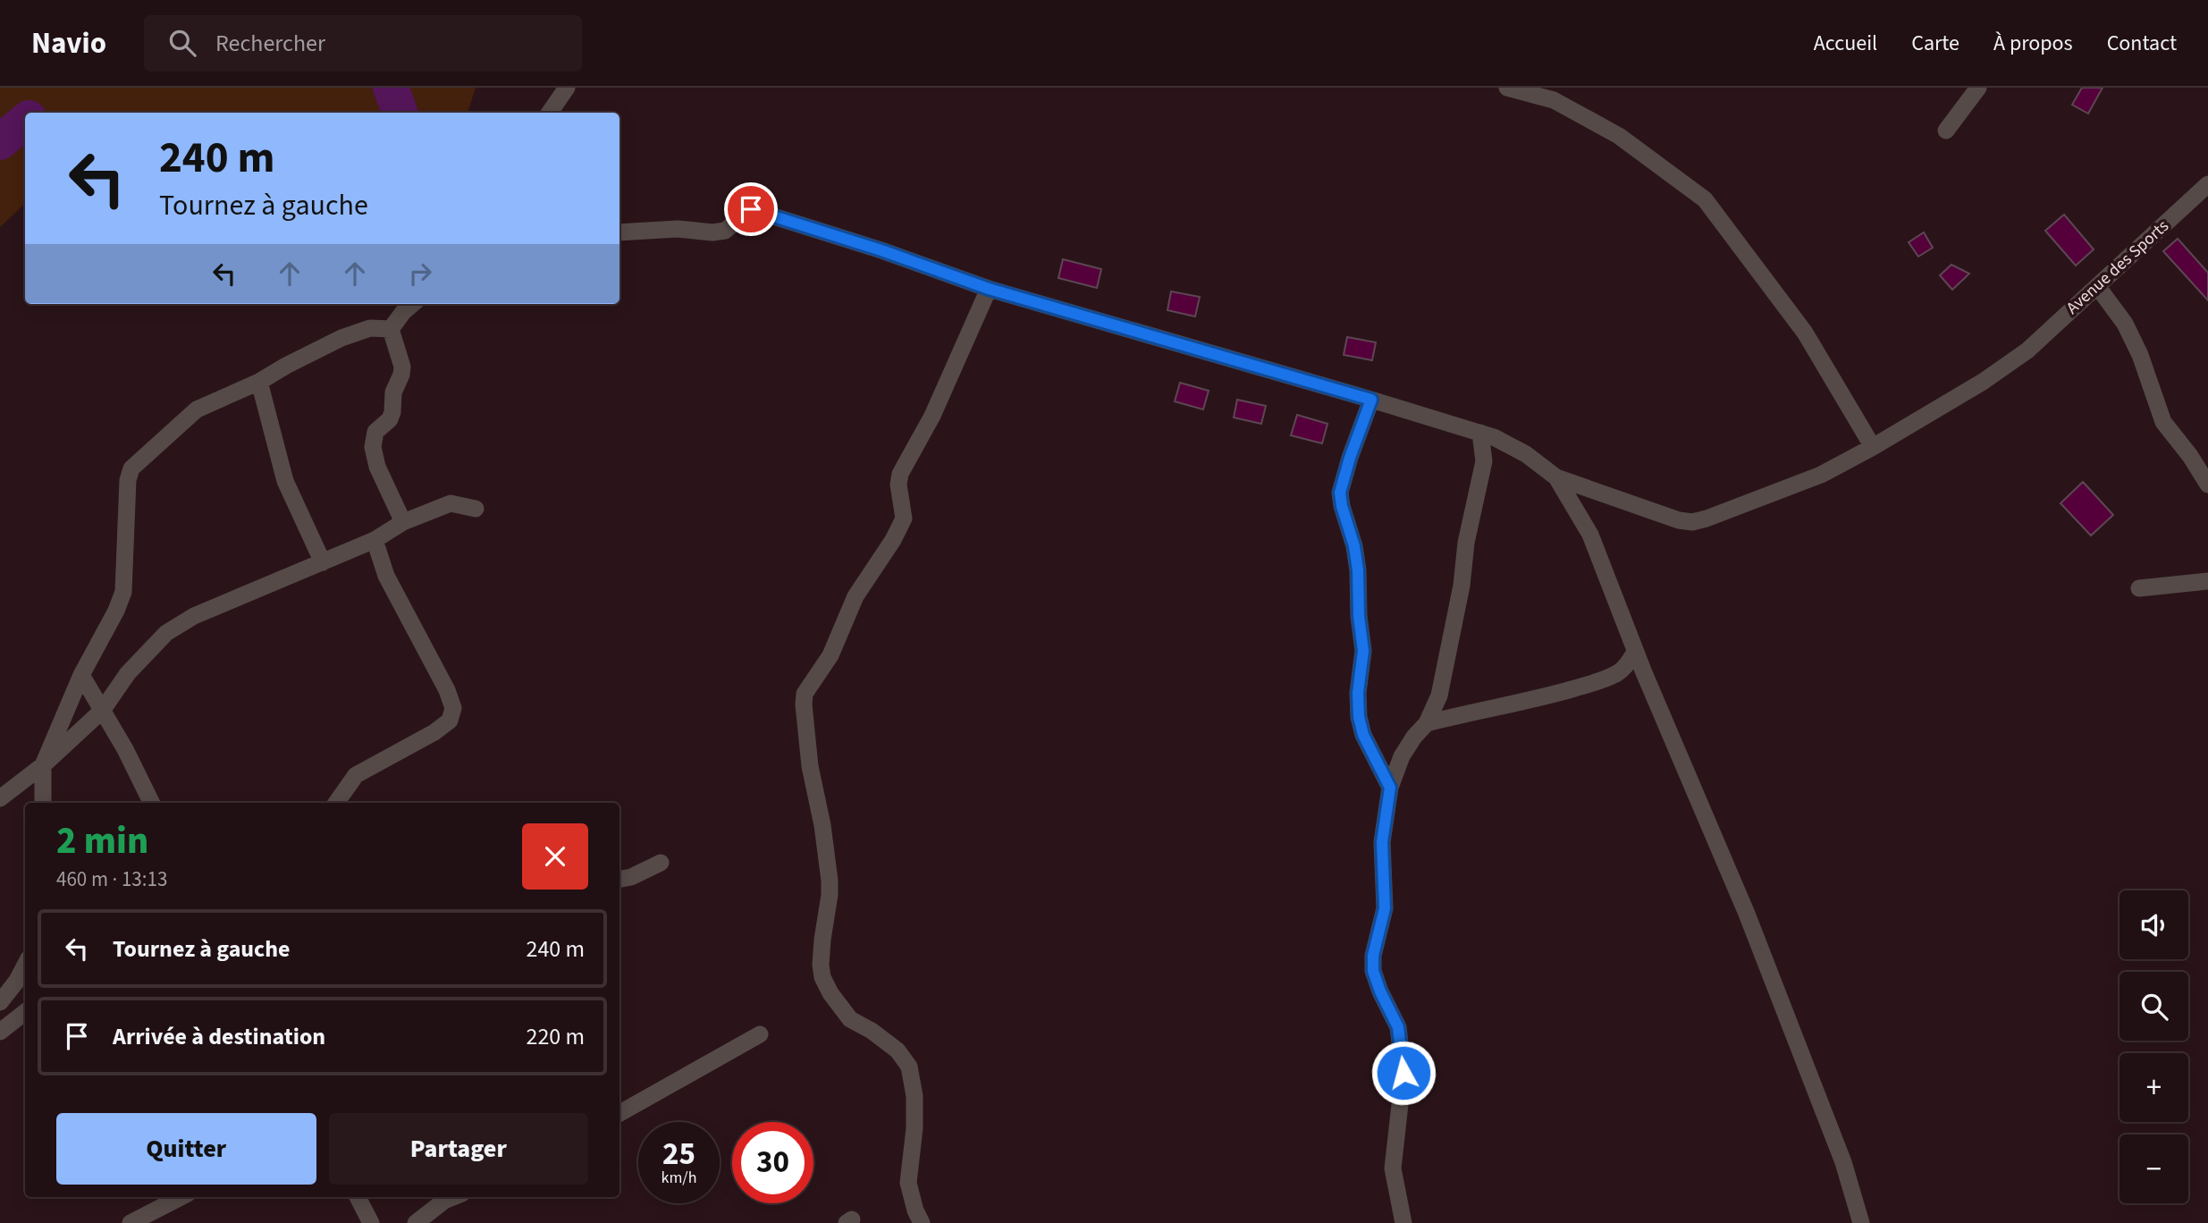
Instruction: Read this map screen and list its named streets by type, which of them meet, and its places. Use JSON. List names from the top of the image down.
{
  "streets": {
    "street": ["Avenue des Sports"]
  },
  "page": {
    "header": "Navio",
    "search": "Rechercher",
    "nav": [
      "Accueil",
      "Carte",
      "À propos",
      "Contact"
    ],
    "turn": ["240 m", "Tournez à gauche"],
    "heading": ["2 min", "460 m · 13:13"],
    "map_buttons": ["+", "−"],
    "list": [
      {
        "name": "Tournez à gauche",
        "value": "240 m"
      },
      {
        "name": "Arrivée à destination",
        "value": "220 m"
      }
    ],
    "buttons": ["Quitter", "Partager"],
    "speed": "25 km/h",
    "limit": "30"
  }
}
